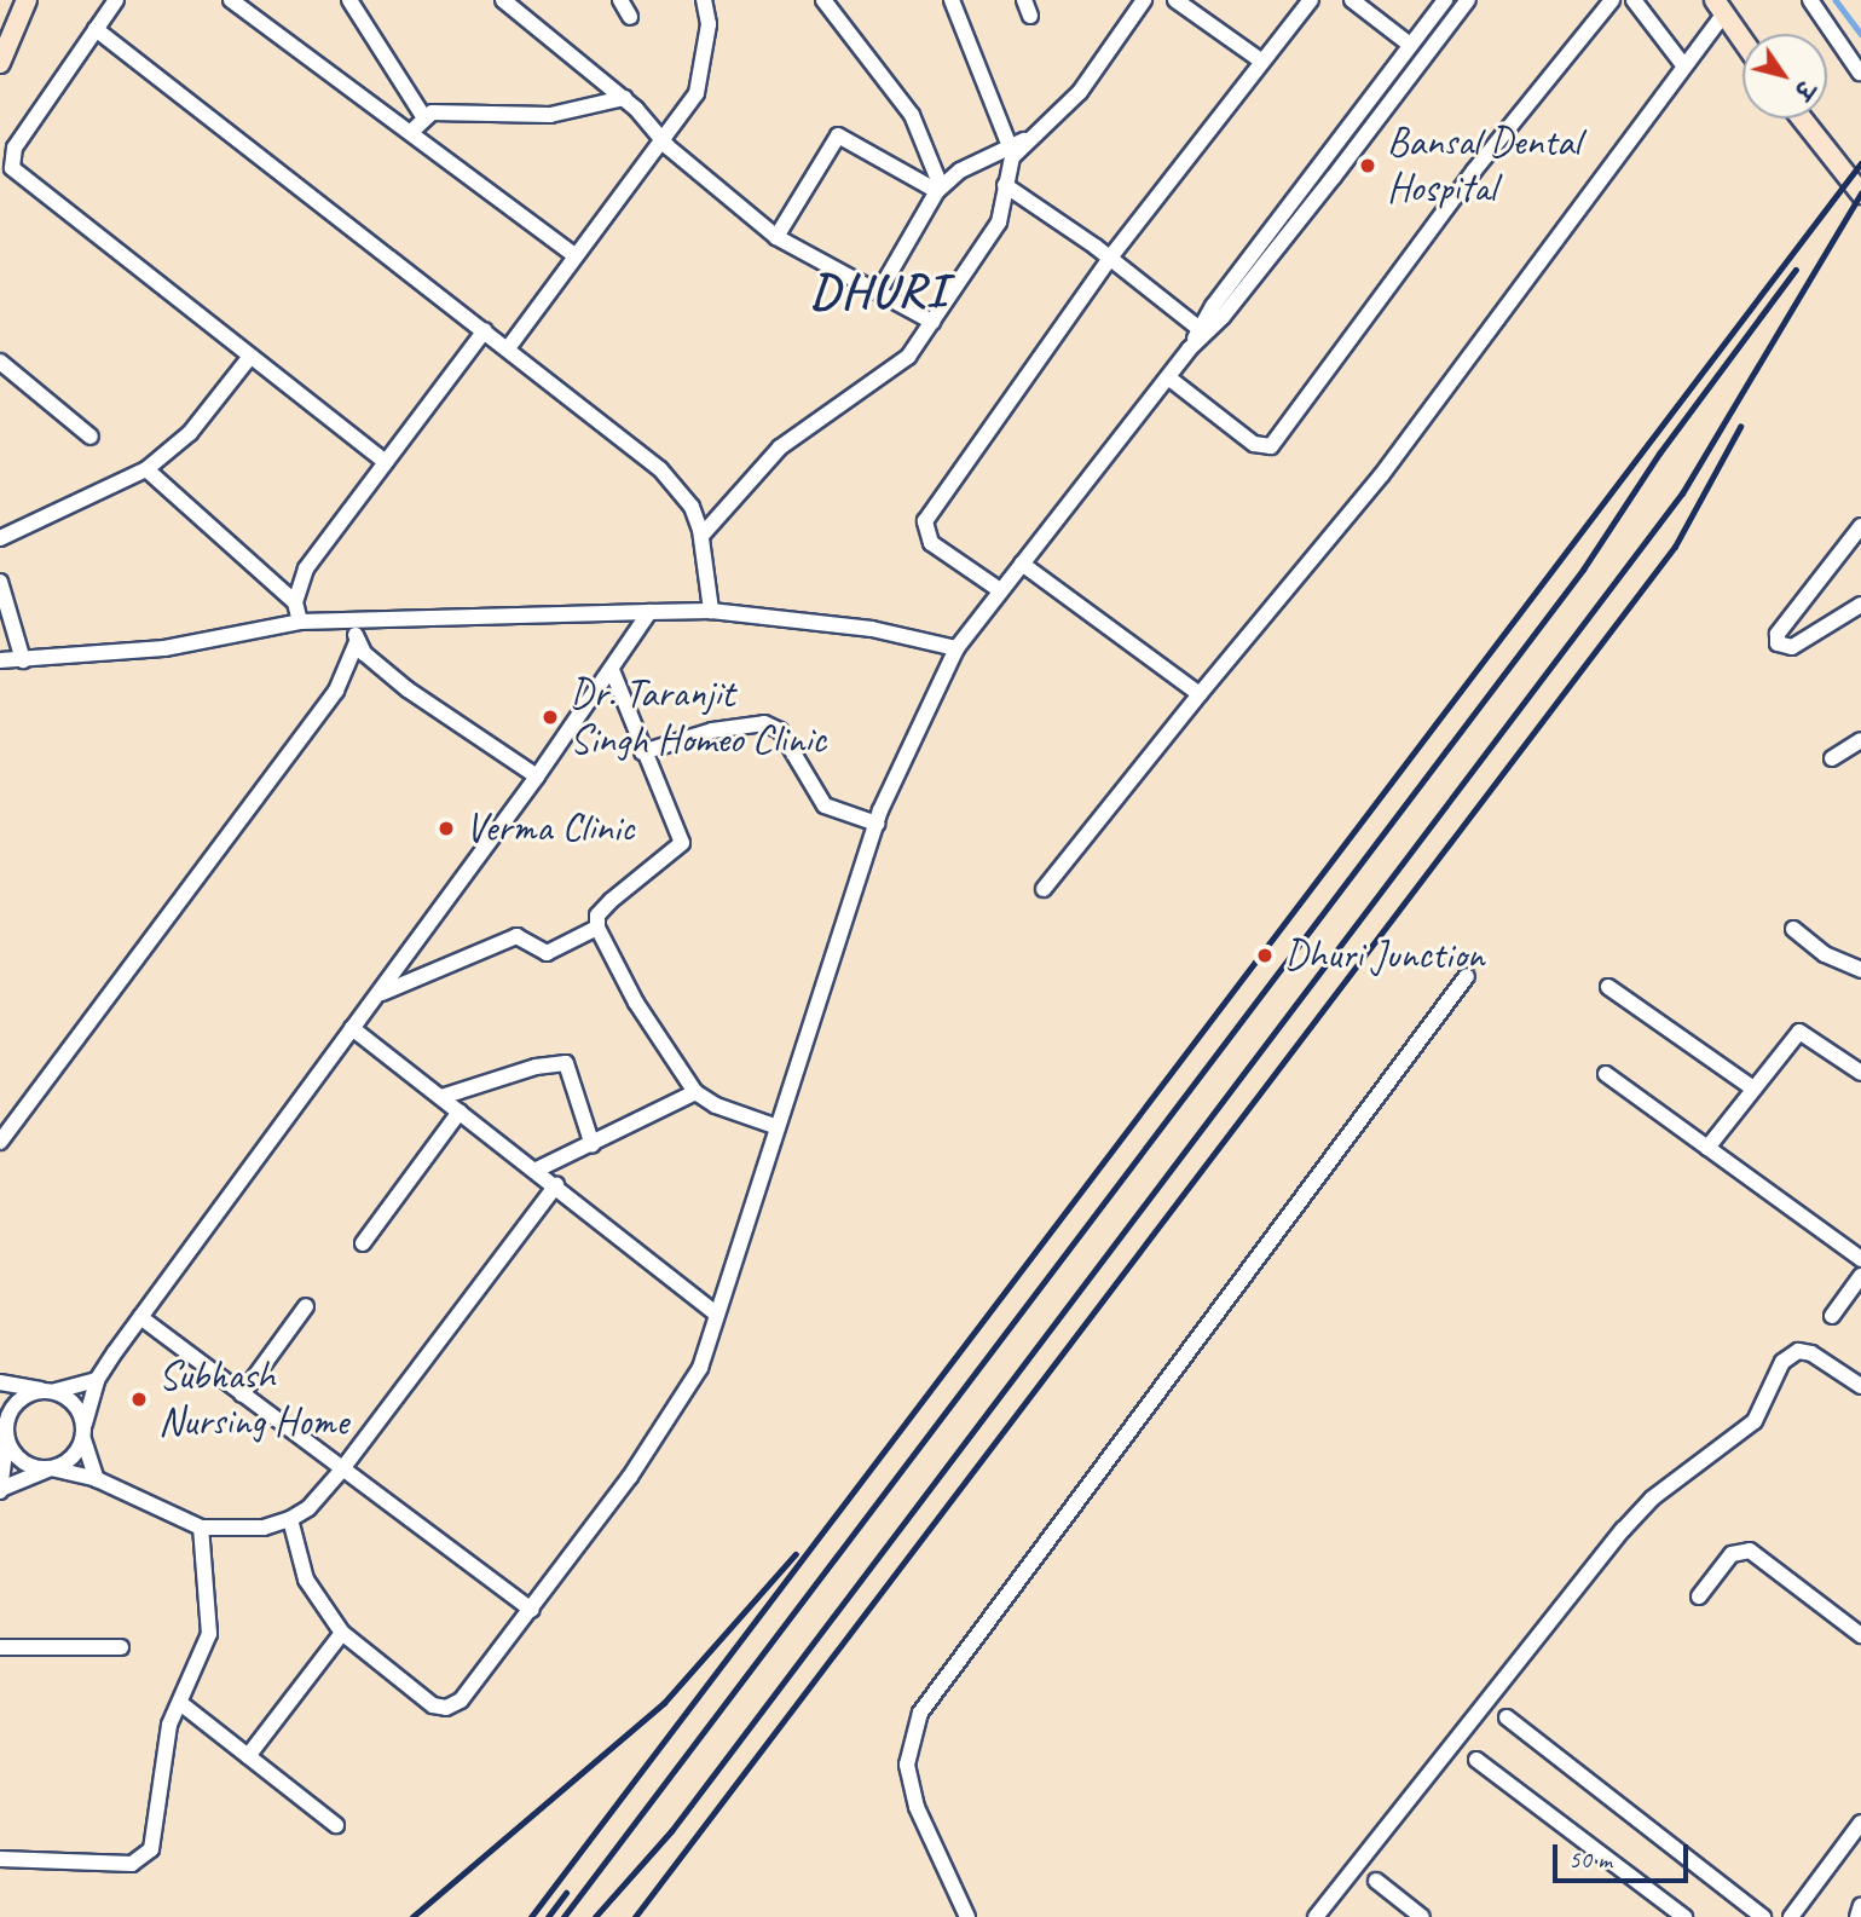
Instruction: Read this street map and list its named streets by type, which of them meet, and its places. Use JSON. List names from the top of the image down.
{
  "districts": ["DHURI"],
  "places": [
    "Bansal Dental Hospital",
    "Dr. Taranjit Singh Homeo Clinic",
    "Verma Clinic",
    "Dhuri Junction",
    "Subhash Nursing Home"
  ],
  "scale_bar": "50 m",
  "north": "bottom right"
}
